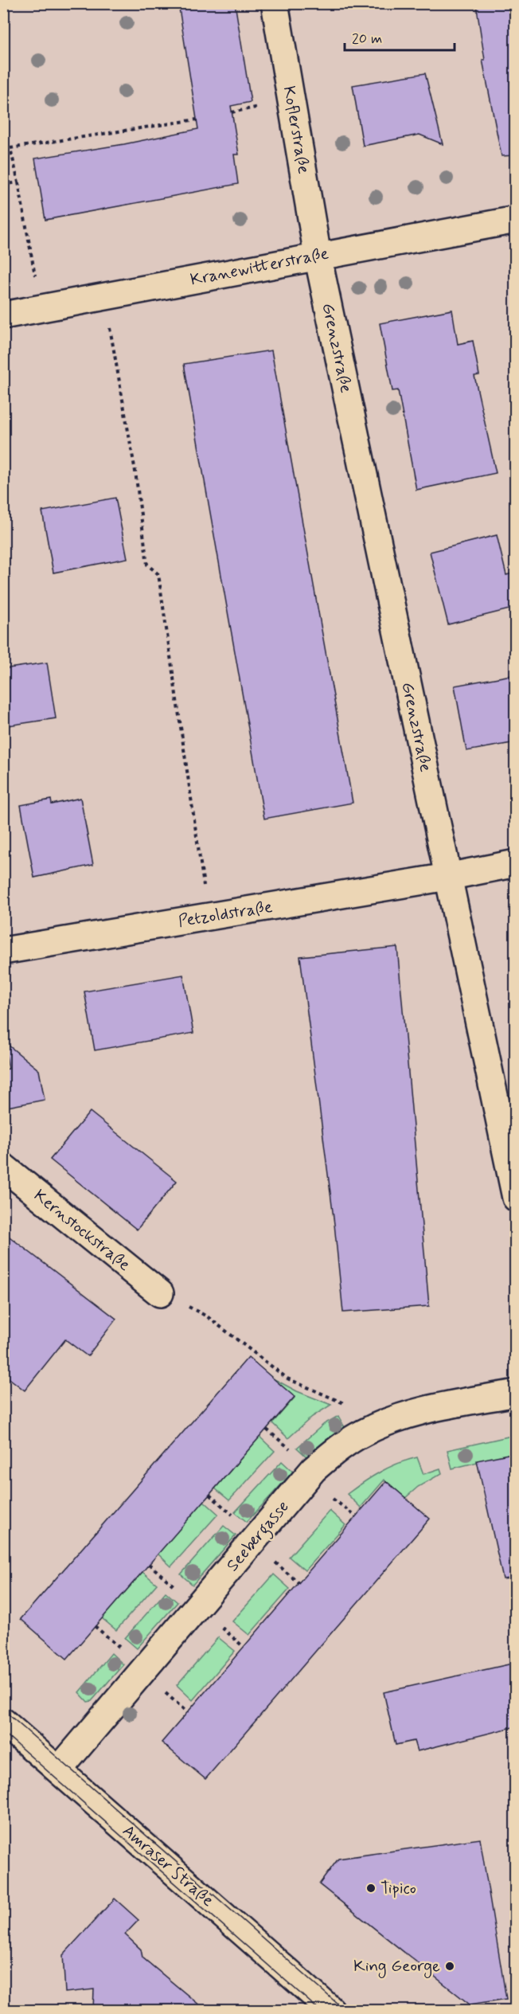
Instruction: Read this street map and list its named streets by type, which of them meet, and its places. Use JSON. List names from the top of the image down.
{
  "streets": {
    "street": [
      "Koflerstraße",
      "Kranewitterstraße",
      "Grenzstraße",
      "Petzoldstraße",
      "Kernstockstraße",
      "Seebergasse",
      "Amraser Straße"
    ]
  },
  "crossings": [
    ["Koflerstraße", "Kranewitterstraße"],
    ["Koflerstraße", "Grenzstraße"],
    ["Kranewitterstraße", "Grenzstraße"],
    ["Grenzstraße", "Petzoldstraße"],
    ["Seebergasse", "Amraser Straße"]
  ],
  "places": ["Tipico", "King George"],
  "scale_bar": "20 m"
}
